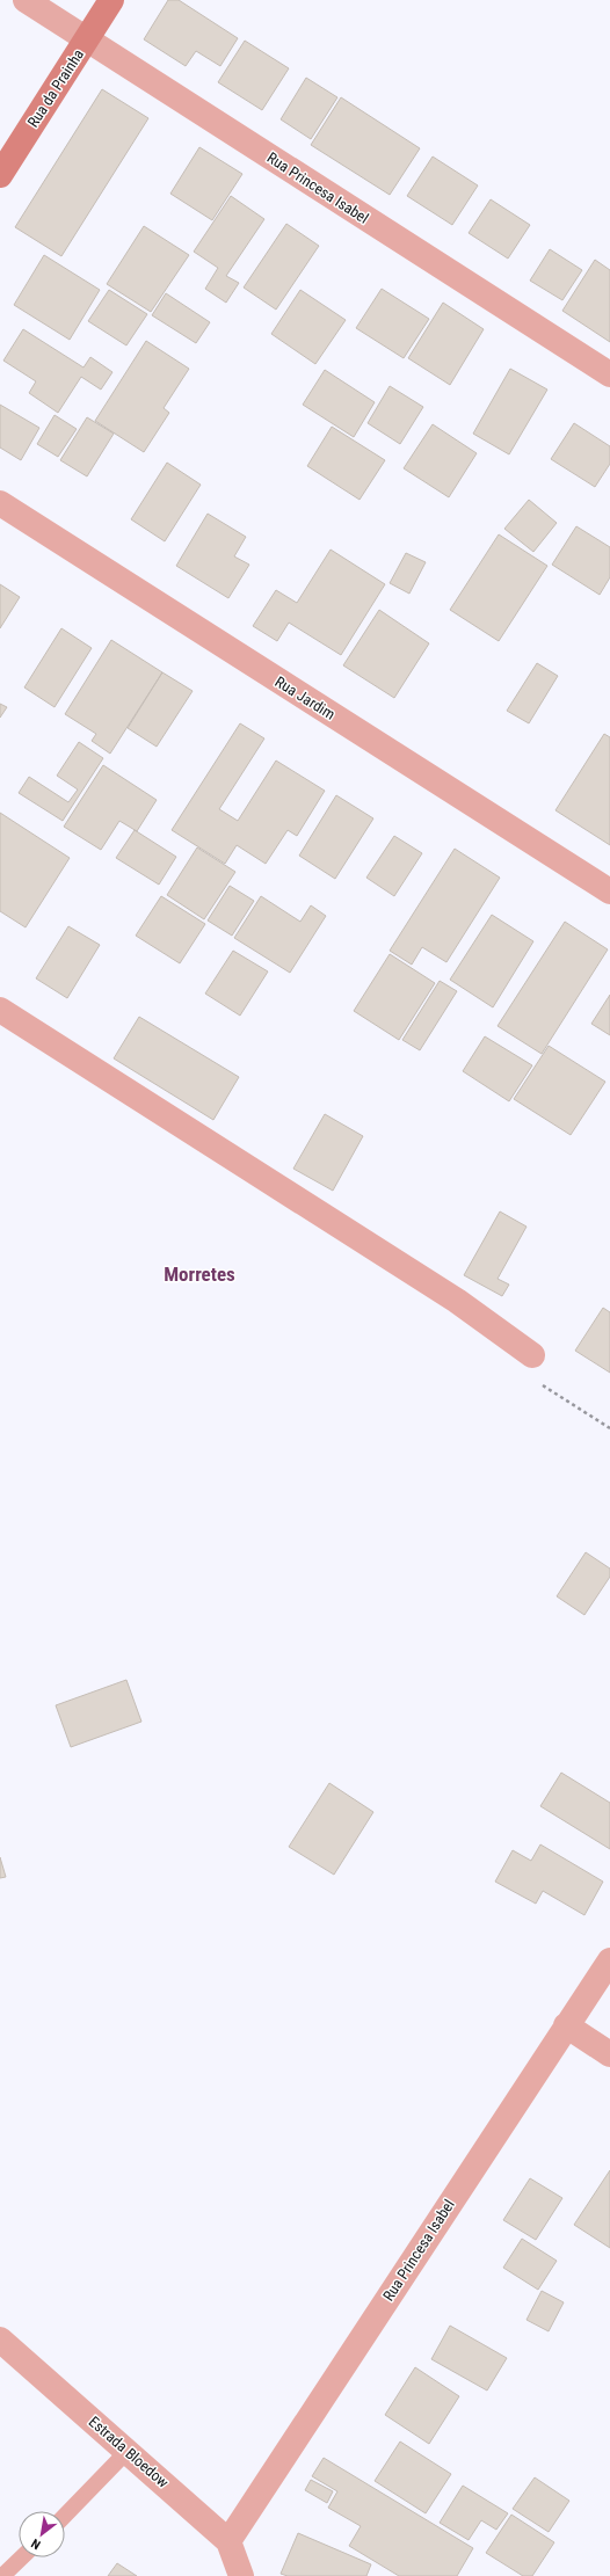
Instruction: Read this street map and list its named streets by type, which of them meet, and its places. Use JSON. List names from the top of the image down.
{
  "streets": {
    "street": [
      "Rua da Prainha",
      "Rua Princesa Isabel",
      "Rua Jardim",
      "Estrada Bloedow"
    ]
  },
  "crossings": [
    ["Rua da Prainha", "Rua Princesa Isabel"],
    ["Rua Princesa Isabel", "Estrada Bloedow"]
  ],
  "districts": ["Morretes"],
  "north": "bottom left"
}
